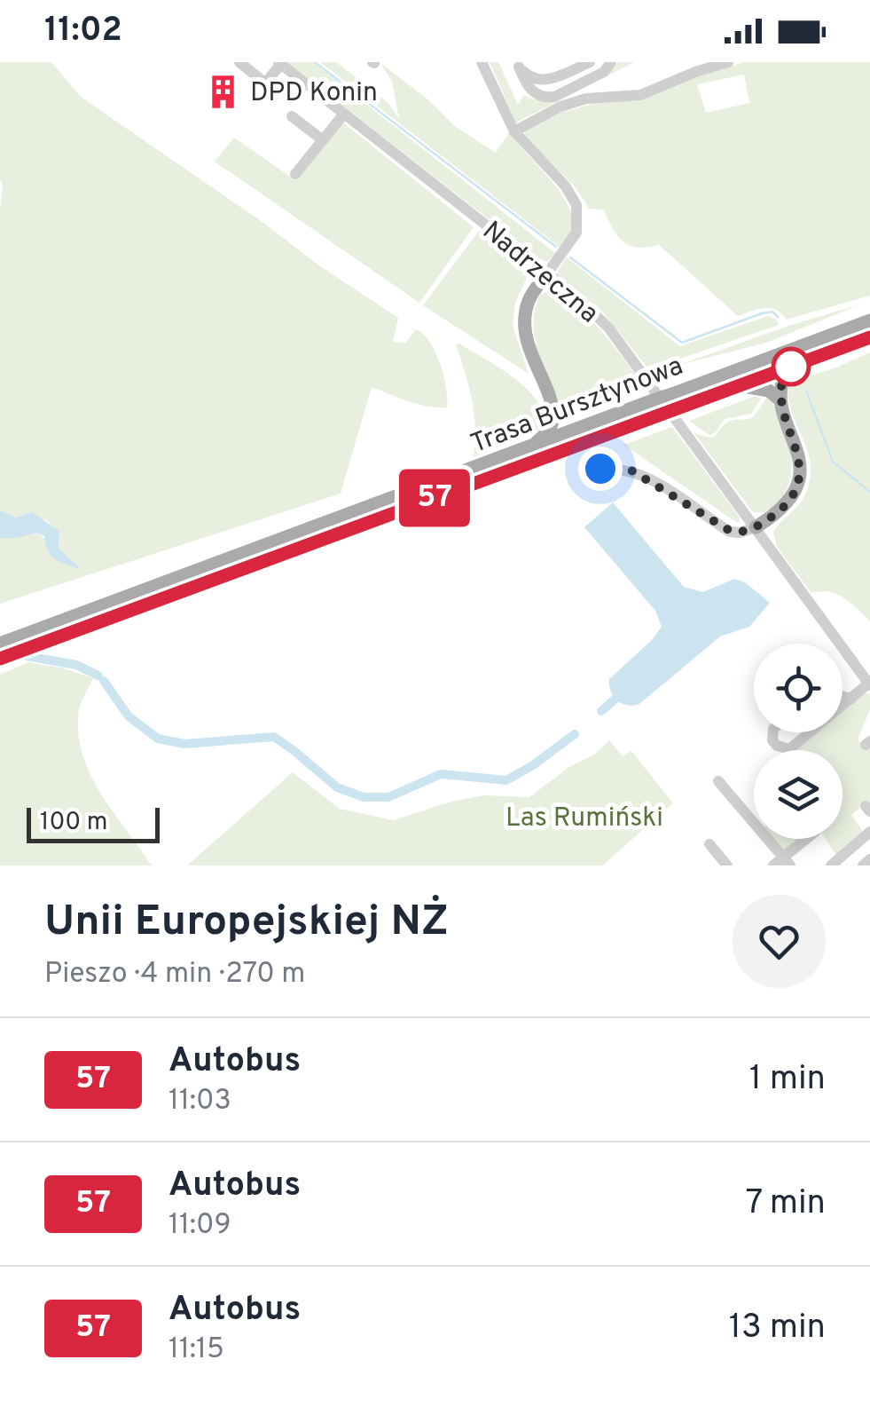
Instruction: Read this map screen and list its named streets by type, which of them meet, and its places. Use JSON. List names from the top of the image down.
{
  "streets": {
    "main road": ["Trasa Bursztynowa"],
    "street": ["Nadrzeczna"]
  },
  "parks": ["Las Rumiński"],
  "places": {
    "building": ["DPD Konin"]
  },
  "lines": ["bus line 57"],
  "scale_bar": "100 m",
  "page": {
    "status": "11:02",
    "on_map": "57",
    "scale": "100 m",
    "heading": ["Unii Europejskiej NŻ", "Pieszo · 4 min · 270 m"],
    "list": [
      {
        "mark": "57",
        "name": "Autobus",
        "note": "11:03",
        "value": "1 min"
      },
      {
        "mark": "57",
        "name": "Autobus",
        "note": "11:09",
        "value": "7 min"
      },
      {
        "mark": "57",
        "name": "Autobus",
        "note": "11:15",
        "value": "13 min"
      }
    ]
  }
}
